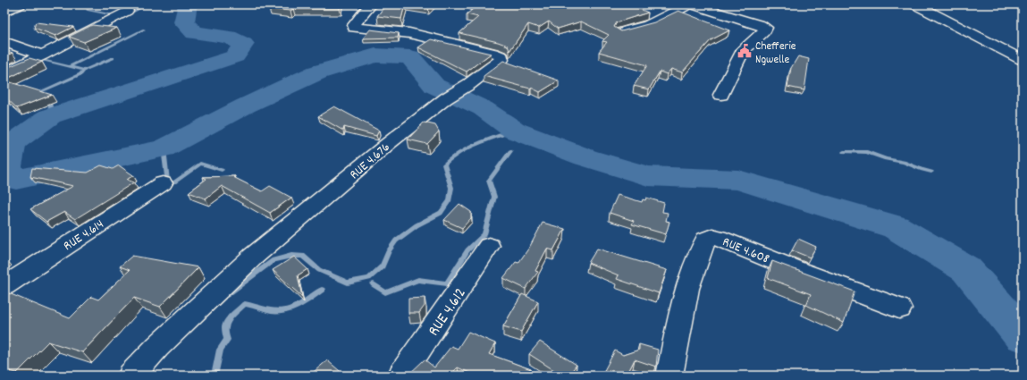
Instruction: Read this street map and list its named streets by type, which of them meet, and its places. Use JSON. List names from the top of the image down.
{
  "streets": {
    "street": [
      "RUE 4.676",
      "RUE 4.614",
      "RUE 4.608",
      "RUE 4.612"
    ]
  },
  "places": {
    "public building": ["Chefferie Ngwelle"]
  }
}
